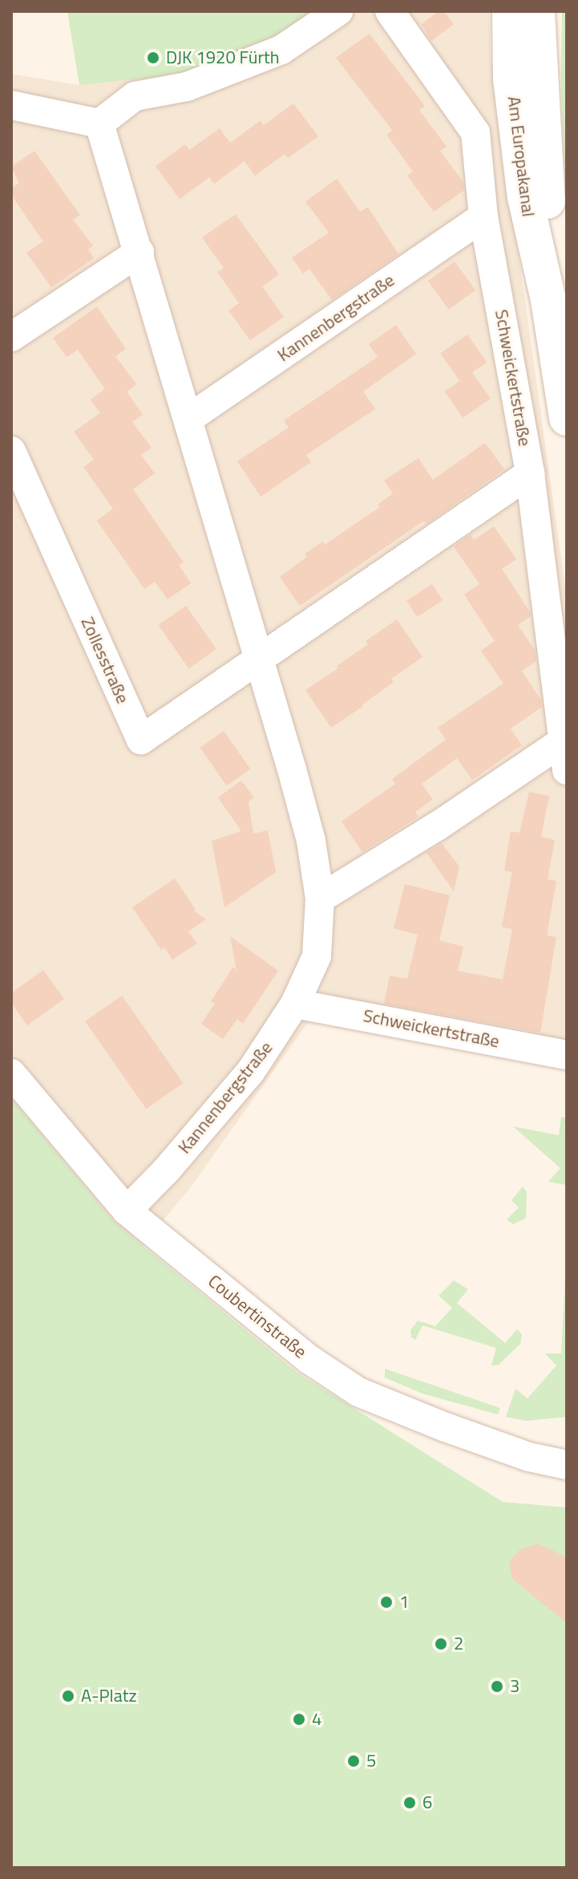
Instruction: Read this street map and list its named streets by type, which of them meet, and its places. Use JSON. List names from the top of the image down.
{
  "streets": {
    "main road": ["Am Europakanal"],
    "street": [
      "Kannenbergstraße",
      "Schweickertstraße",
      "Zollesstraße",
      "Coubertinstraße"
    ]
  },
  "crossings": [
    ["Kannenbergstraße", "Schweickertstraße"],
    ["Kannenbergstraße", "Zollesstraße"],
    ["Kannenbergstraße", "Coubertinstraße"]
  ],
  "places": [
    "DJK 1920 Fürth",
    "1",
    "2",
    "3",
    "A-Platz",
    "4",
    "5",
    "6"
  ]
}
